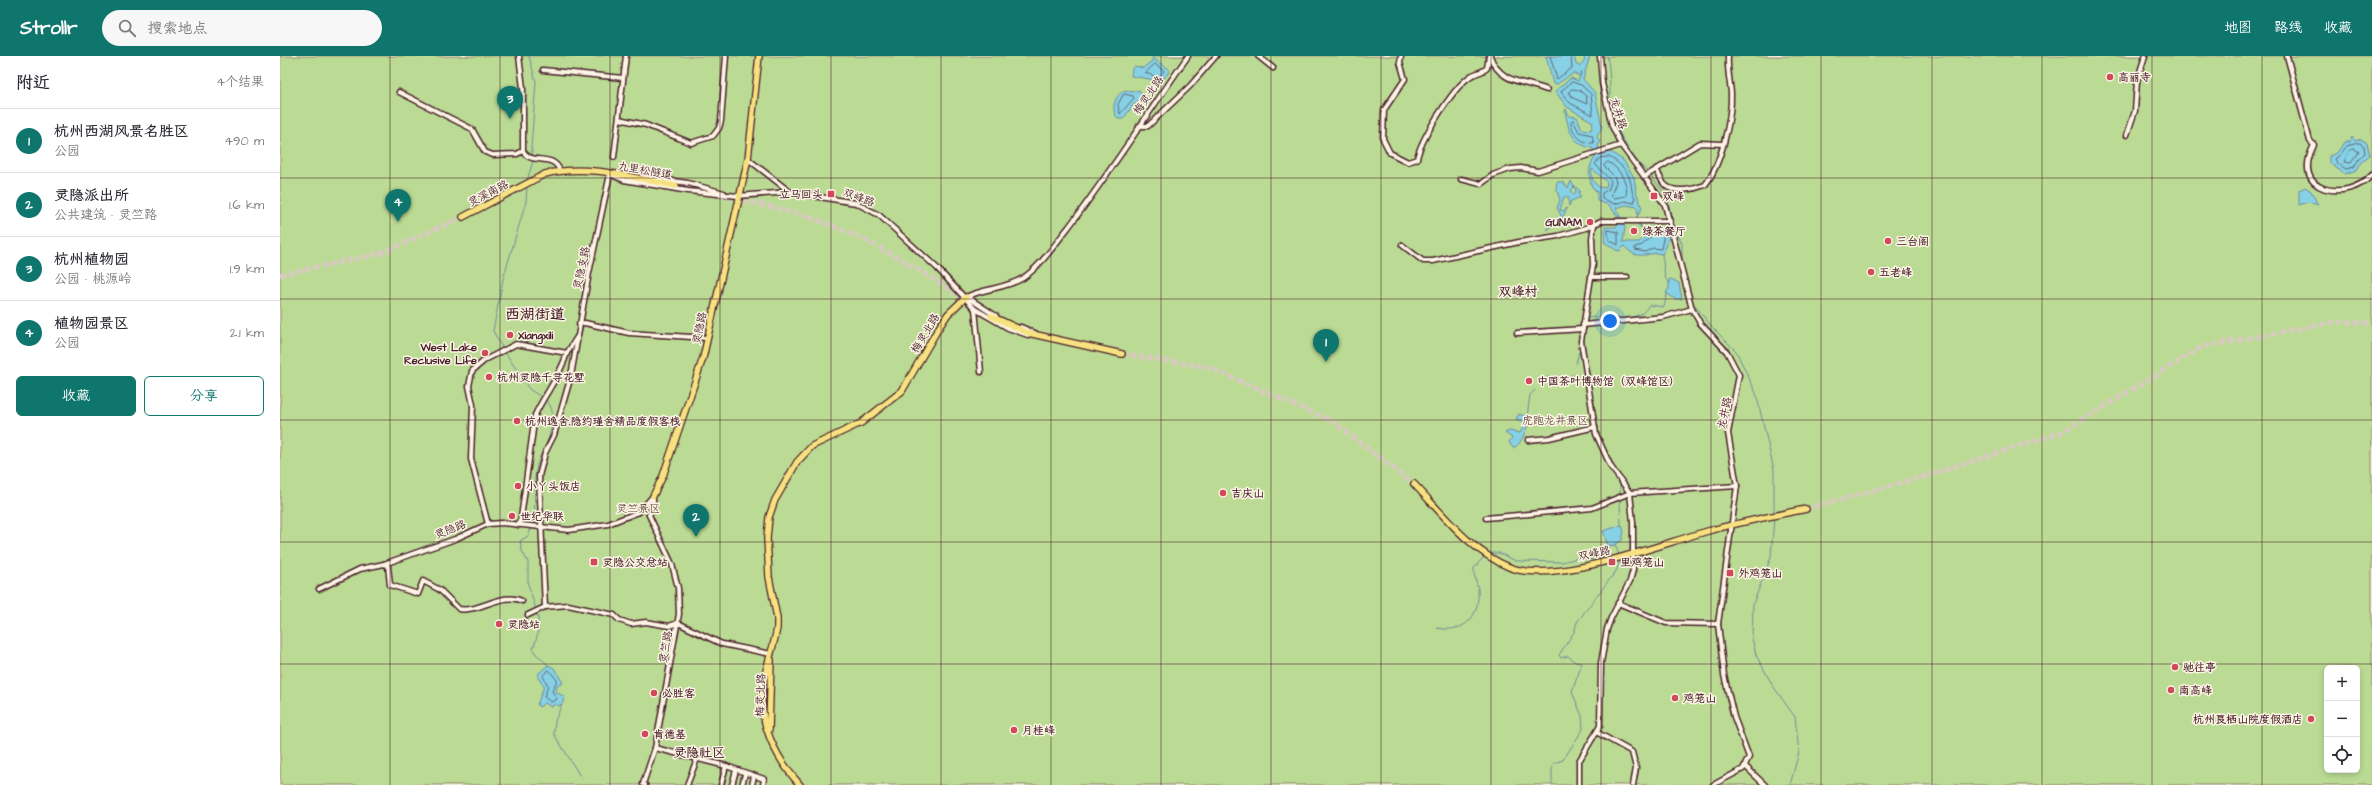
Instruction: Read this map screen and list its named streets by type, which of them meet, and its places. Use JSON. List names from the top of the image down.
{
  "streets": {
    "main road": [
      "梅灵北路",
      "九里松隧道",
      "灵溪南路",
      "双峰路",
      "灵隐路"
    ],
    "street": ["龙井路", "灵隐支路", "灵竺路"]
  },
  "crossings": [
    ["梅灵北路", "双峰路"],
    ["龙井路", "双峰路"],
    ["九里松隧道", "灵隐支路"],
    ["双峰路", "灵隐路"],
    ["灵隐支路", "灵隐路"]
  ],
  "districts": ["双峰村", "西湖街道", "灵隐社区"],
  "parks": ["虎跑龙井景区", "灵竺景区"],
  "places": {
    "other": [
      "高丽寺",
      "GUNAM",
      "绿茶餐厅",
      "三台阁",
      "五老峰",
      "Xiangxili",
      "West Lake Reclusive Life",
      "杭州灵隐千寻花墅",
      "中国茶叶博物馆（双峰馆区）",
      "杭州逸舍.隐约瑾舍精品度假客栈",
      "小丫头饭店",
      "吉庆山",
      "世纪华联",
      "灵隐站",
      "驰往亭",
      "南高峰",
      "必胜客",
      "鸡笼山",
      "杭州良栖山院度假酒店",
      "月桂峰",
      "肯德基"
    ],
    "transit": [
      "立马回头",
      "双峰",
      "灵隐公交总站",
      "里鸡笼山",
      "外鸡笼山"
    ]
  },
  "page": {
    "header": "Strollr",
    "search": "搜索地点",
    "nav": ["地图", "路线", "收藏"],
    "heading": ["附近", "4个结果"],
    "pins": [
      "3",
      "4",
      "1",
      "2"
    ],
    "list": [
      {
        "mark": "1",
        "name": "杭州西湖风景名胜区",
        "note": "公园",
        "value": "490 m"
      },
      {
        "mark": "2",
        "name": "灵隐派出所",
        "note": "公共建筑 · 灵竺路",
        "value": "1.6 km"
      },
      {
        "mark": "3",
        "name": "杭州植物园",
        "note": "公园 · 桃源岭",
        "value": "1.9 km"
      },
      {
        "mark": "4",
        "name": "植物园景区",
        "note": "公园",
        "value": "2.1 km"
      }
    ],
    "buttons": ["收藏", "分享"],
    "map_buttons": ["+", "−"]
  }
}
